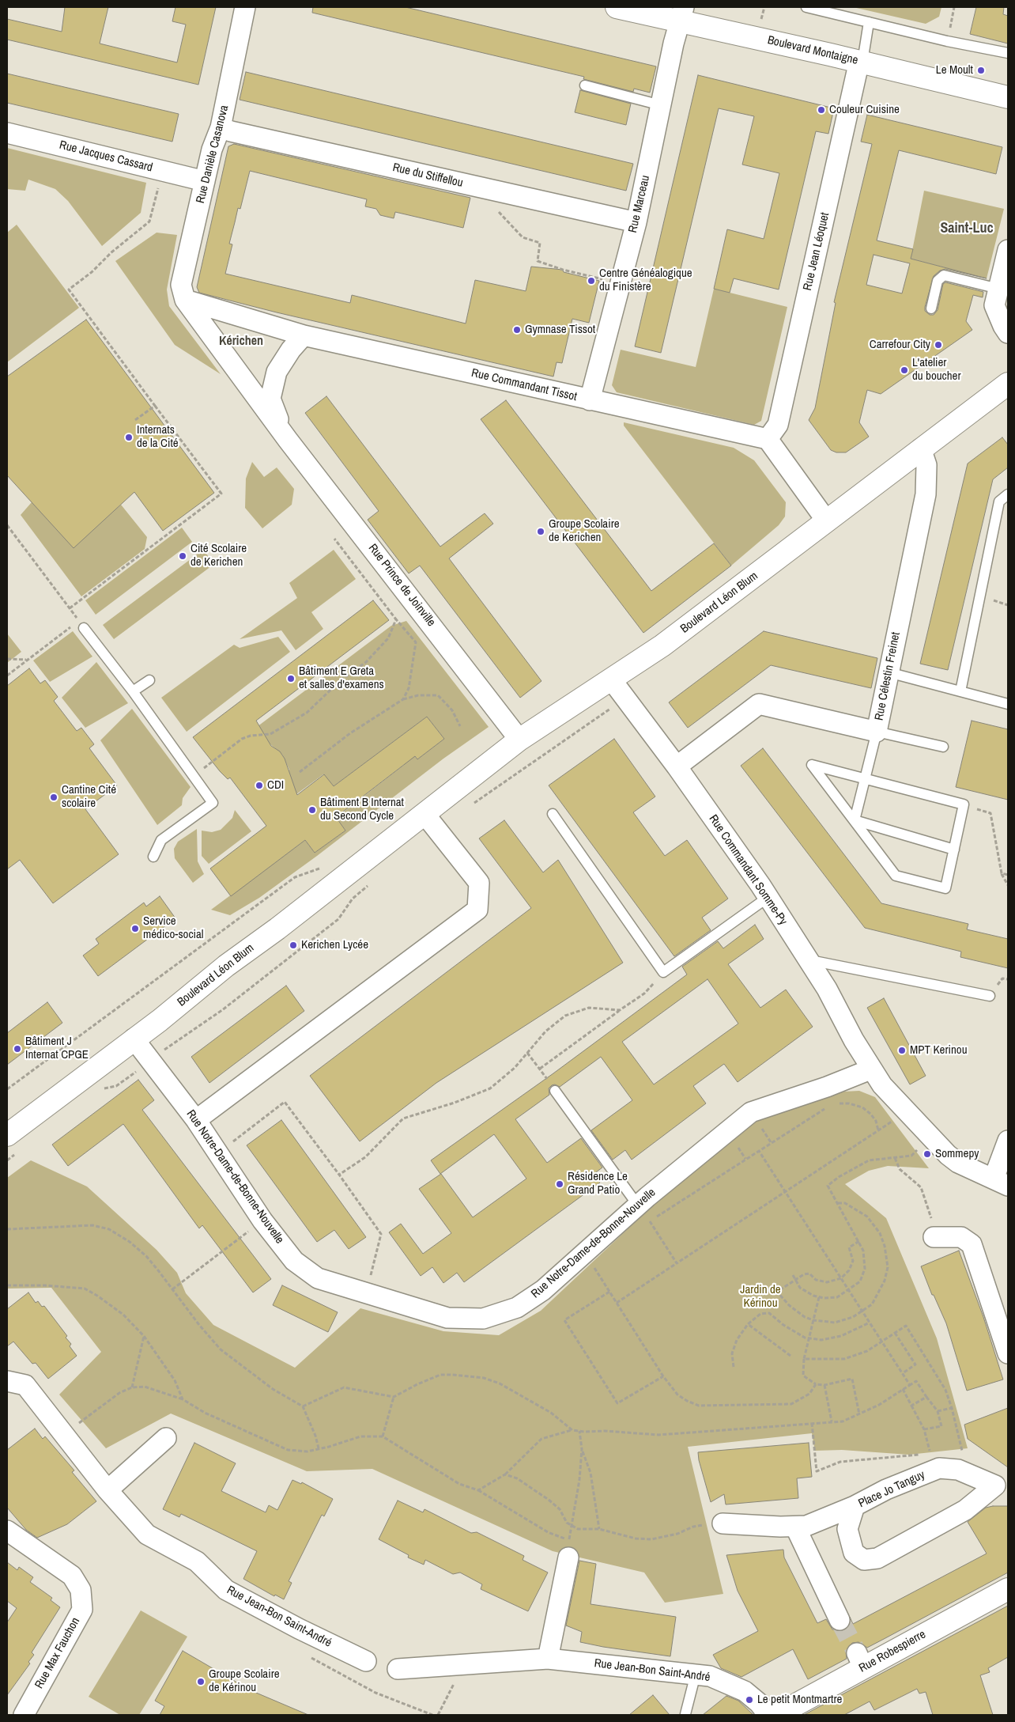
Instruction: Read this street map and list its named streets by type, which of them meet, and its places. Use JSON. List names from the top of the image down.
{
  "streets": {
    "main road": ["Boulevard Montaigne", "Boulevard Léon Blum", "Rue Robespierre"],
    "street": [
      "Rue Danièle Casanova",
      "Rue Jacques Cassard",
      "Rue du Stiffellou",
      "Rue Marceau",
      "Rue Jean Léoquet",
      "Rue Commandant Tissot",
      "Rue Prince de Joinville",
      "Rue Célestin Freinet",
      "Rue Commandant Somme-Py",
      "Rue Notre-Dame-de-Bonne-Nouvelle",
      "Place Jo Tanguy",
      "Rue Jean-Bon Saint-André",
      "Rue Max Fauchon"
    ]
  },
  "crossings": [
    ["Boulevard Montaigne", "Rue Marceau"],
    ["Boulevard Montaigne", "Rue Jean Léoquet"],
    ["Rue Danièle Casanova", "Rue Jacques Cassard"],
    ["Rue Danièle Casanova", "Rue du Stiffellou"],
    ["Rue Danièle Casanova", "Rue Commandant Tissot"],
    ["Rue Danièle Casanova", "Rue Prince de Joinville"],
    ["Rue du Stiffellou", "Rue Marceau"],
    ["Rue Marceau", "Rue Commandant Tissot"],
    ["Rue Jean Léoquet", "Rue Commandant Tissot"],
    ["Rue Commandant Tissot", "Rue Prince de Joinville"],
    ["Rue Prince de Joinville", "Boulevard Léon Blum"],
    ["Boulevard Léon Blum", "Rue Célestin Freinet"],
    ["Boulevard Léon Blum", "Rue Commandant Somme-Py"],
    ["Boulevard Léon Blum", "Rue Notre-Dame-de-Bonne-Nouvelle"],
    ["Rue Célestin Freinet", "Rue Commandant Somme-Py"],
    ["Rue Commandant Somme-Py", "Rue Notre-Dame-de-Bonne-Nouvelle"]
  ],
  "districts": ["Saint-Luc", "Kérichen"],
  "parks": ["Jardin de Kérinou"],
  "places": [
    "Le Moult",
    "Couleur Cuisine",
    "Centre Généalogique du Finistère",
    "Gymnase Tissot",
    "Carrefour City",
    "L'atelier du boucher",
    "Internats de la Cité",
    "Groupe Scolaire de Kerichen",
    "Cité Scolaire de Kerichen",
    "Bâtiment E Greta et salles d'examens",
    "CDI",
    "Cantine Cité scolaire",
    "Bâtiment B Internat du Second Cycle",
    "Service médico-social",
    "Kerichen Lycée",
    "Bâtiment J Internat CPGE",
    "MPT Kerinou",
    "Sommepy",
    "Résidence Le Grand Patio",
    "Groupe Scolaire de Kérinou",
    "Le petit Montmartre"
  ]
}
